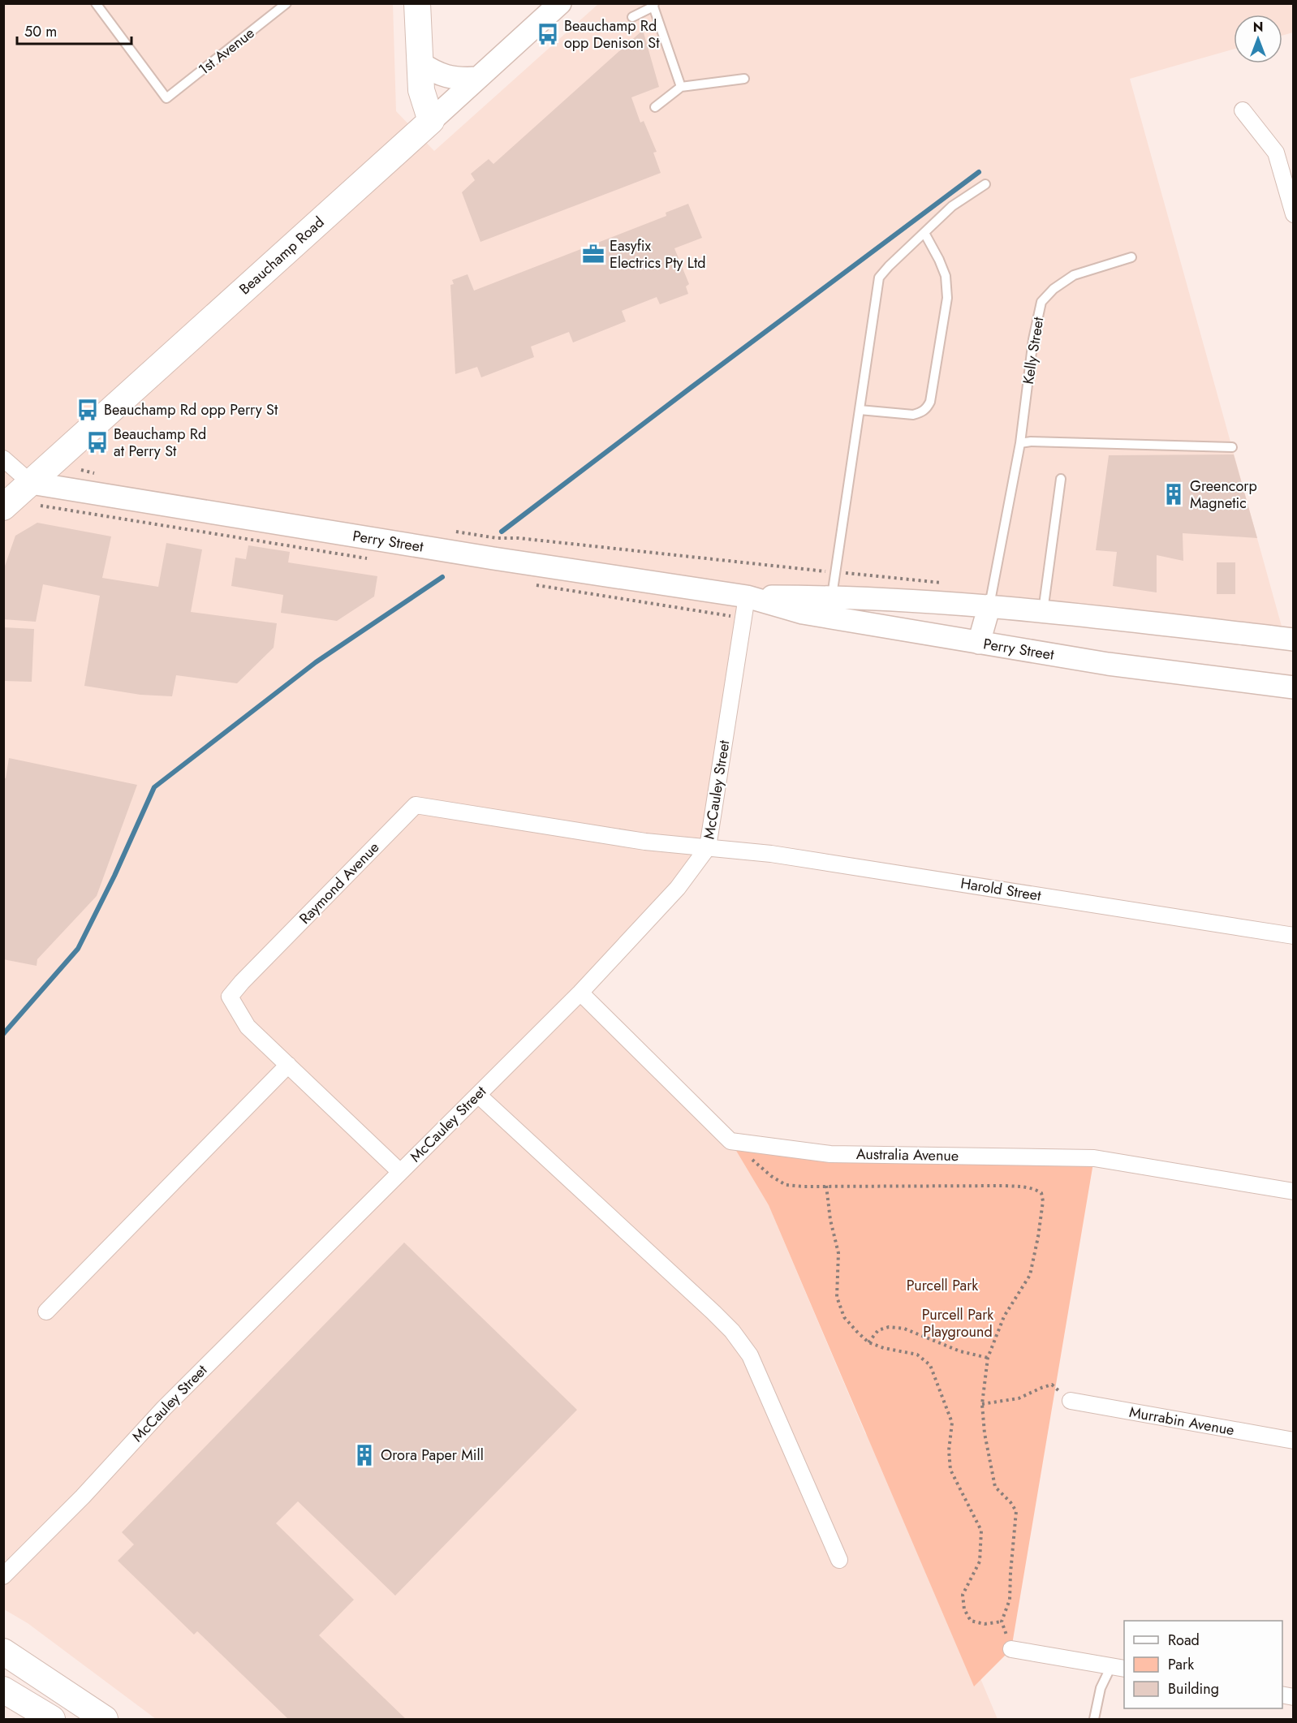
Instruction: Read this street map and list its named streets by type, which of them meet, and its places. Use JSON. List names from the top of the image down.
{
  "streets": {
    "main road": ["Beauchamp Road"],
    "street": [
      "Perry Street",
      "McCauley Street",
      "Raymond Avenue",
      "Harold Street",
      "Australia Avenue",
      "Murrabin Avenue"
    ],
    "lane": ["1st Avenue", "Kelly Street"]
  },
  "crossings": [
    ["Beauchamp Road", "Perry Street"],
    ["Kelly Street", "Perry Street"],
    ["Perry Street", "McCauley Street"],
    ["McCauley Street", "Raymond Avenue"],
    ["McCauley Street", "Harold Street"],
    ["Raymond Avenue", "Harold Street"]
  ],
  "parks": ["Purcell Park", "Purcell Park Playground"],
  "places": {
    "bus stop": ["Beauchamp Rd opp Denison St", "Beauchamp Rd opp Perry St", "Beauchamp Rd at Perry St"],
    "office": ["Easyfix Electrics Pty Ltd"],
    "building": ["Greencorp Magnetic", "Orora Paper Mill"]
  },
  "legend": ["Road", "Park", "Building"],
  "scale_bar": "50 m",
  "north": "top"
}
